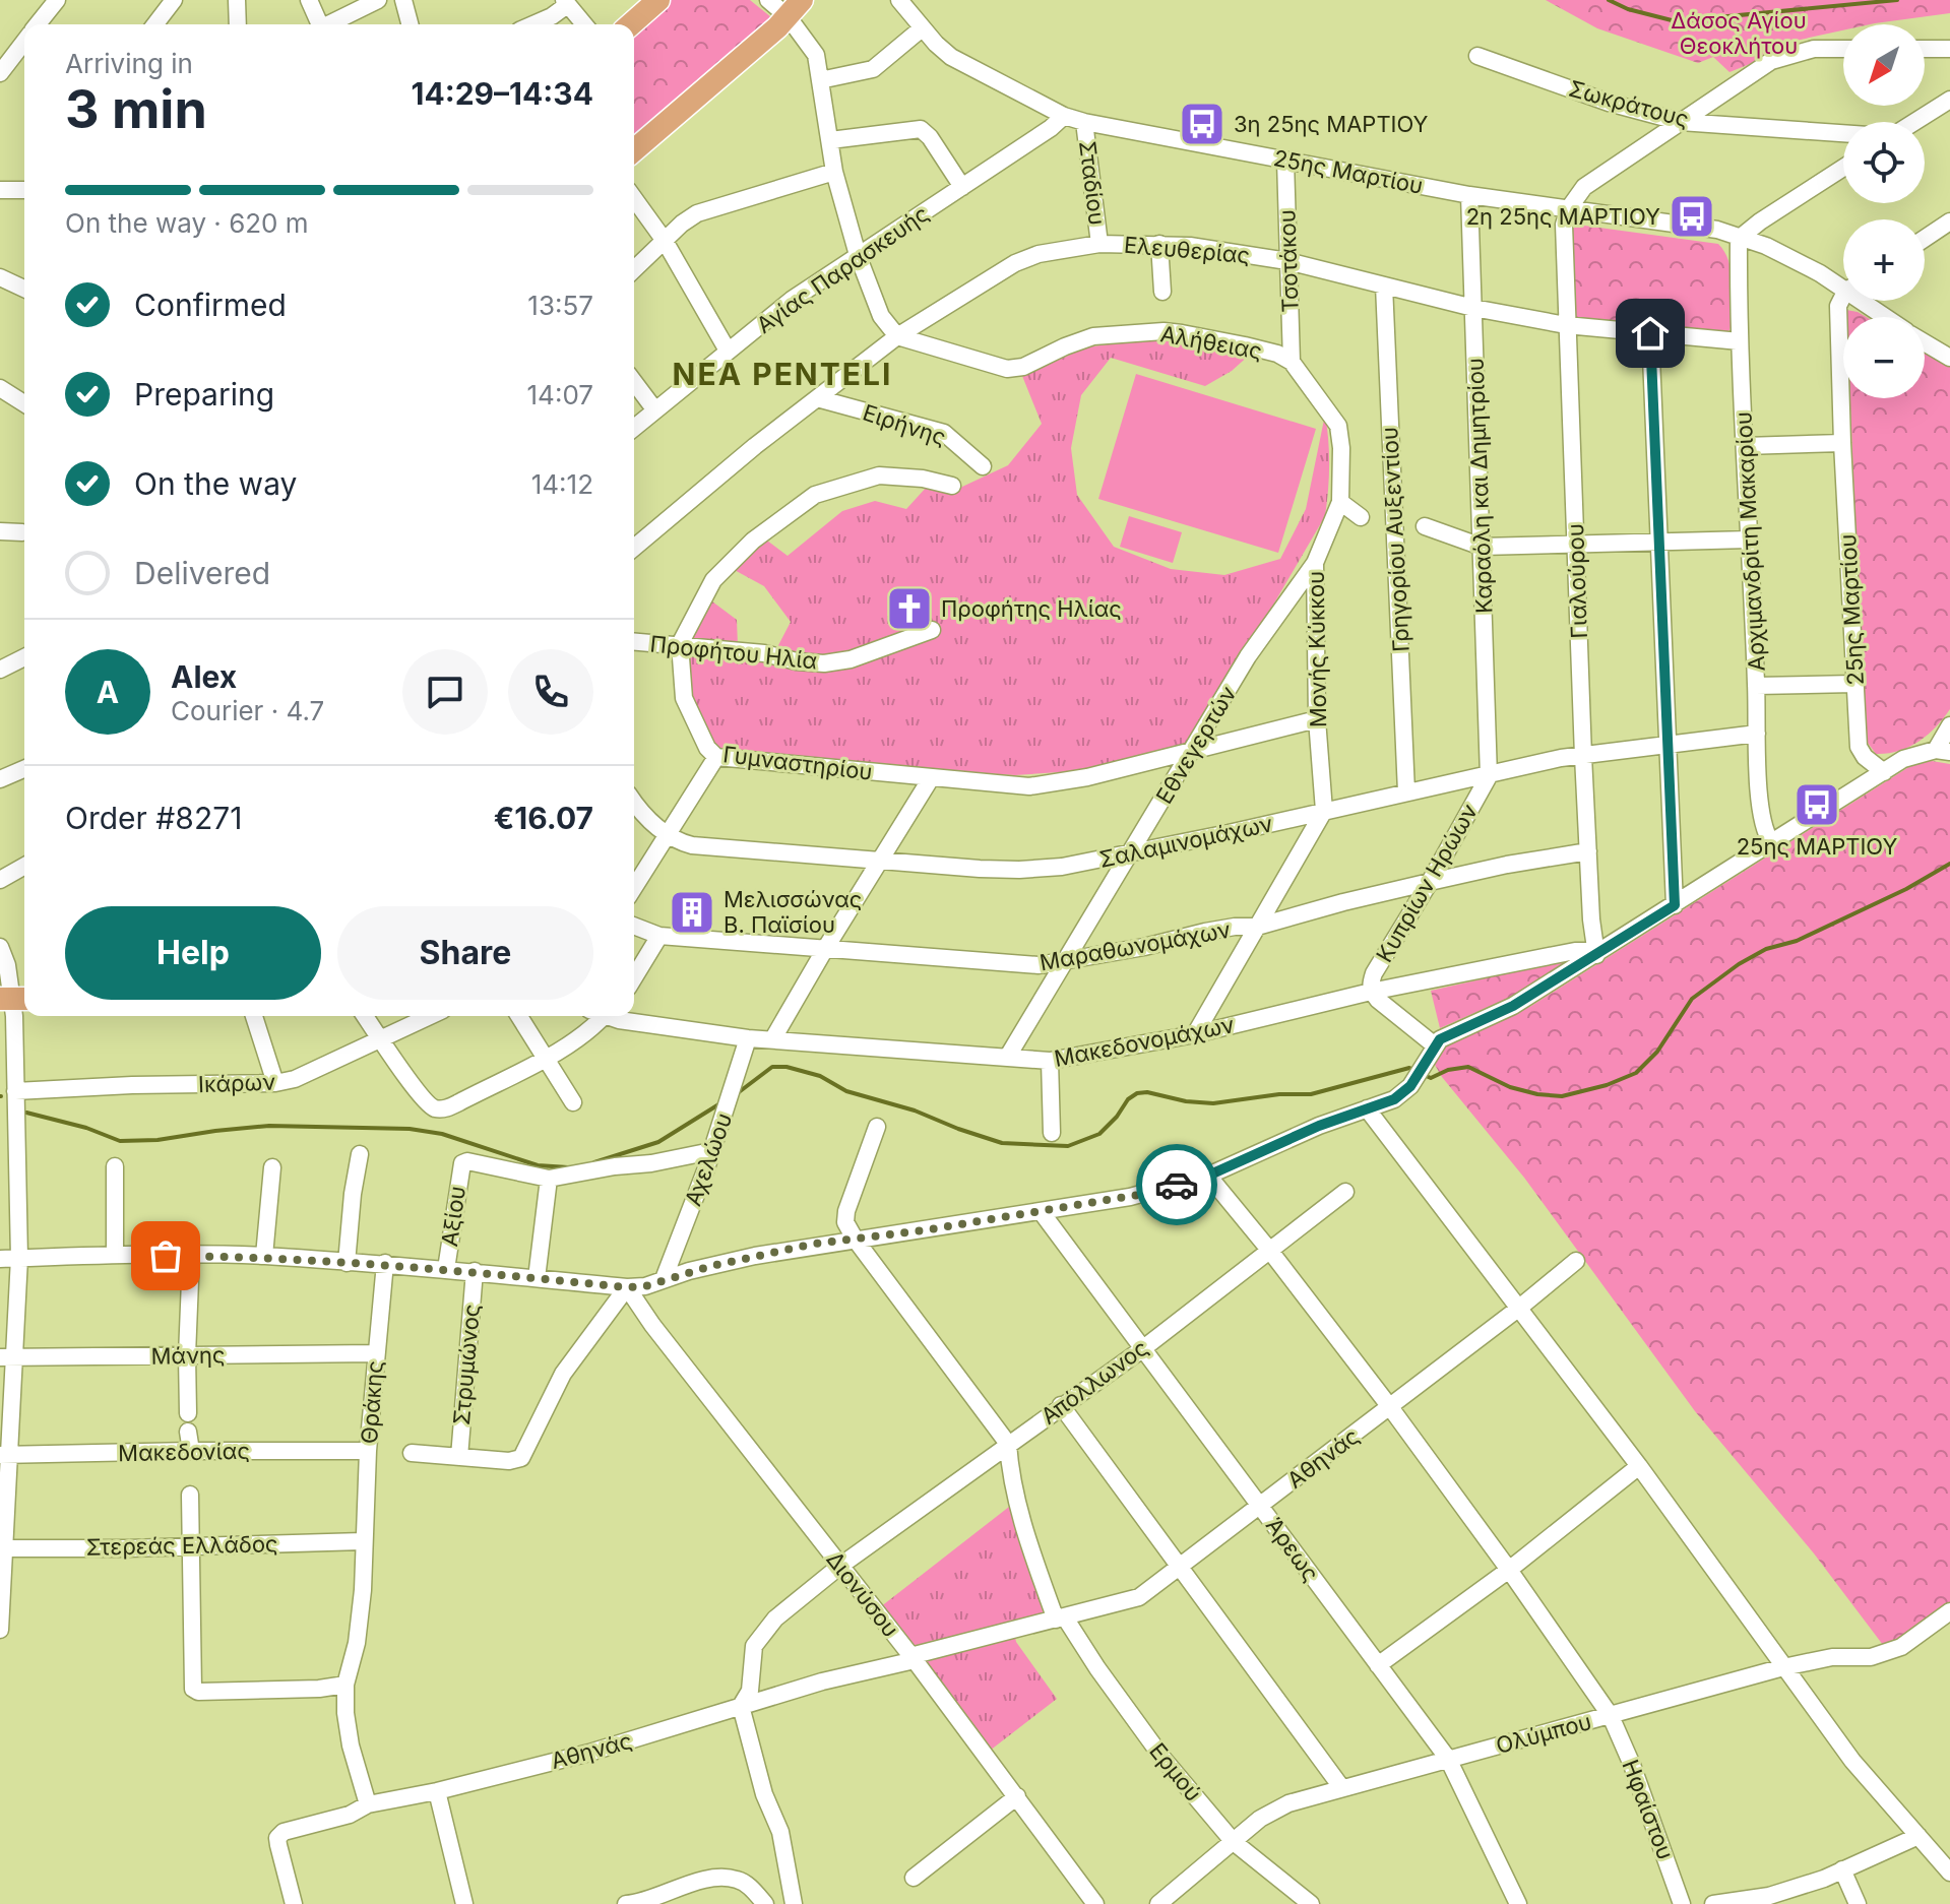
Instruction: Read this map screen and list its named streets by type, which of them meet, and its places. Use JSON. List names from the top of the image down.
{
  "streets": {
    "street": [
      "Σωκράτους",
      "25ης Μαρτίου",
      "Σταδίου",
      "Ελευθερίας",
      "Τσοτάκου",
      "Αγίας Παρασκευής",
      "Αλήθειας",
      "Ειρήνης",
      "Καραόλη και Δημητρίου",
      "Γρηγορίου Αυξεντίου",
      "Αρχιμανδρίτη Μακαρίου",
      "Γιαλούρου",
      "Μονής Κύκκου",
      "Προφήτου Ηλία",
      "Εθνεγερτών",
      "Γυμναστηρίου",
      "Σαλαμινομάχων",
      "Κυπρίων Ηρώων",
      "Μαραθωνομάχων",
      "Μακεδονομάχων",
      "Ικάρων",
      "Αχελώου",
      "Αξίου",
      "Μάνης",
      "Στρυμώνος",
      "Απόλλωνος",
      "Θράκης",
      "Μακεδονίας",
      "Αθηνάς",
      "Στερεάς Ελλάδος",
      "Άρεως",
      "Διονύσου",
      "Ολύμπου",
      "Ερμού",
      "Ηφαίστου"
    ]
  },
  "crossings": [
    ["25ης Μαρτίου", "Σταδίου"],
    ["25ης Μαρτίου", "Τσοτάκου"],
    ["25ης Μαρτίου", "Αγίας Παρασκευής"],
    ["25ης Μαρτίου", "Καραόλη και Δημητρίου"],
    ["25ης Μαρτίου", "Αρχιμανδρίτη Μακαρίου"],
    ["25ης Μαρτίου", "Γιαλούρου"],
    ["Σταδίου", "Ελευθερίας"],
    ["Ελευθερίας", "Τσοτάκου"],
    ["Ελευθερίας", "Αλήθειας"],
    ["Ελευθερίας", "Ειρήνης"],
    ["Ελευθερίας", "Καραόλη και Δημητρίου"],
    ["Ελευθερίας", "Γρηγορίου Αυξεντίου"],
    ["Ελευθερίας", "Αρχιμανδρίτη Μακαρίου"],
    ["Ελευθερίας", "Γιαλούρου"],
    ["Τσοτάκου", "Αλήθειας"],
    ["Τσοτάκου", "Μονής Κύκκου"],
    ["Αλήθειας", "Μονής Κύκκου"],
    ["Καραόλη και Δημητρίου", "Σαλαμινομάχων"],
    ["Καραόλη και Δημητρίου", "Κυπρίων Ηρώων"],
    ["Γρηγορίου Αυξεντίου", "Σαλαμινομάχων"],
    ["Αρχιμανδρίτη Μακαρίου", "Σαλαμινομάχων"],
    ["Γιαλούρου", "Σαλαμινομάχων"],
    ["Γιαλούρου", "Μαραθωνομάχων"],
    ["Γιαλούρου", "Μακεδονομάχων"],
    ["Μονής Κύκκου", "Εθνεγερτών"],
    ["Μονής Κύκκου", "Γυμναστηρίου"],
    ["Μονής Κύκκου", "Σαλαμινομάχων"],
    ["Προφήτου Ηλία", "Γυμναστηρίου"],
    ["Εθνεγερτών", "Γυμναστηρίου"],
    ["Εθνεγερτών", "Σαλαμινομάχων"],
    ["Εθνεγερτών", "Μαραθωνομάχων"],
    ["Εθνεγερτών", "Μακεδονομάχων"],
    ["Σαλαμινομάχων", "Κυπρίων Ηρώων"],
    ["Κυπρίων Ηρώων", "Μαραθωνομάχων"],
    ["Κυπρίων Ηρώων", "Μακεδονομάχων"],
    ["Μακεδονομάχων", "Αχελώου"],
    ["Μάνης", "Θράκης"],
    ["Απόλλωνος", "Αθηνάς"],
    ["Απόλλωνος", "Άρεως"],
    ["Απόλλωνος", "Διονύσου"],
    ["Απόλλωνος", "Ερμού"],
    ["Απόλλωνος", "Ηφαίστου"],
    ["Θράκης", "Μακεδονίας"],
    ["Θράκης", "Αθηνάς"],
    ["Θράκης", "Στερεάς Ελλάδος"],
    ["Αθηνάς", "Άρεως"],
    ["Αθηνάς", "Διονύσου"],
    ["Αθηνάς", "Ερμού"],
    ["Αθηνάς", "Ηφαίστου"],
    ["Άρεως", "Ολύμπου"],
    ["Ολύμπου", "Ερμού"],
    ["Ολύμπου", "Ηφαίστου"]
  ],
  "districts": ["NEA PENTELI"],
  "parks": ["Δάσος Αγίου Θεοκλήτου"],
  "places": {
    "bus stop": ["3η 25ης ΜΑΡΤΙΟΥ", "2η 25ης ΜΑΡΤΙΟΥ", "25ης ΜΑΡΤΙΟΥ"],
    "church": ["Προφήτης Ηλίας"],
    "building": ["Μελισσώνας B. Παϊσίου"]
  },
  "north": "bottom left",
  "page": {
    "map_buttons": ["+", "−"],
    "heading": ["3 min", "Arriving in", "14:29–14:34"],
    "panel": [
      "Alex",
      "Courier · 4.7",
      "Order #8271",
      "€16.07"
    ],
    "bar": "On the way · 620 m",
    "list": [
      ["Confirmed", "13:57"],
      ["Preparing", "14:07"],
      ["On the way", "14:12"],
      "Delivered"
    ],
    "round": "A",
    "buttons": ["Help", "Share"]
  }
}
